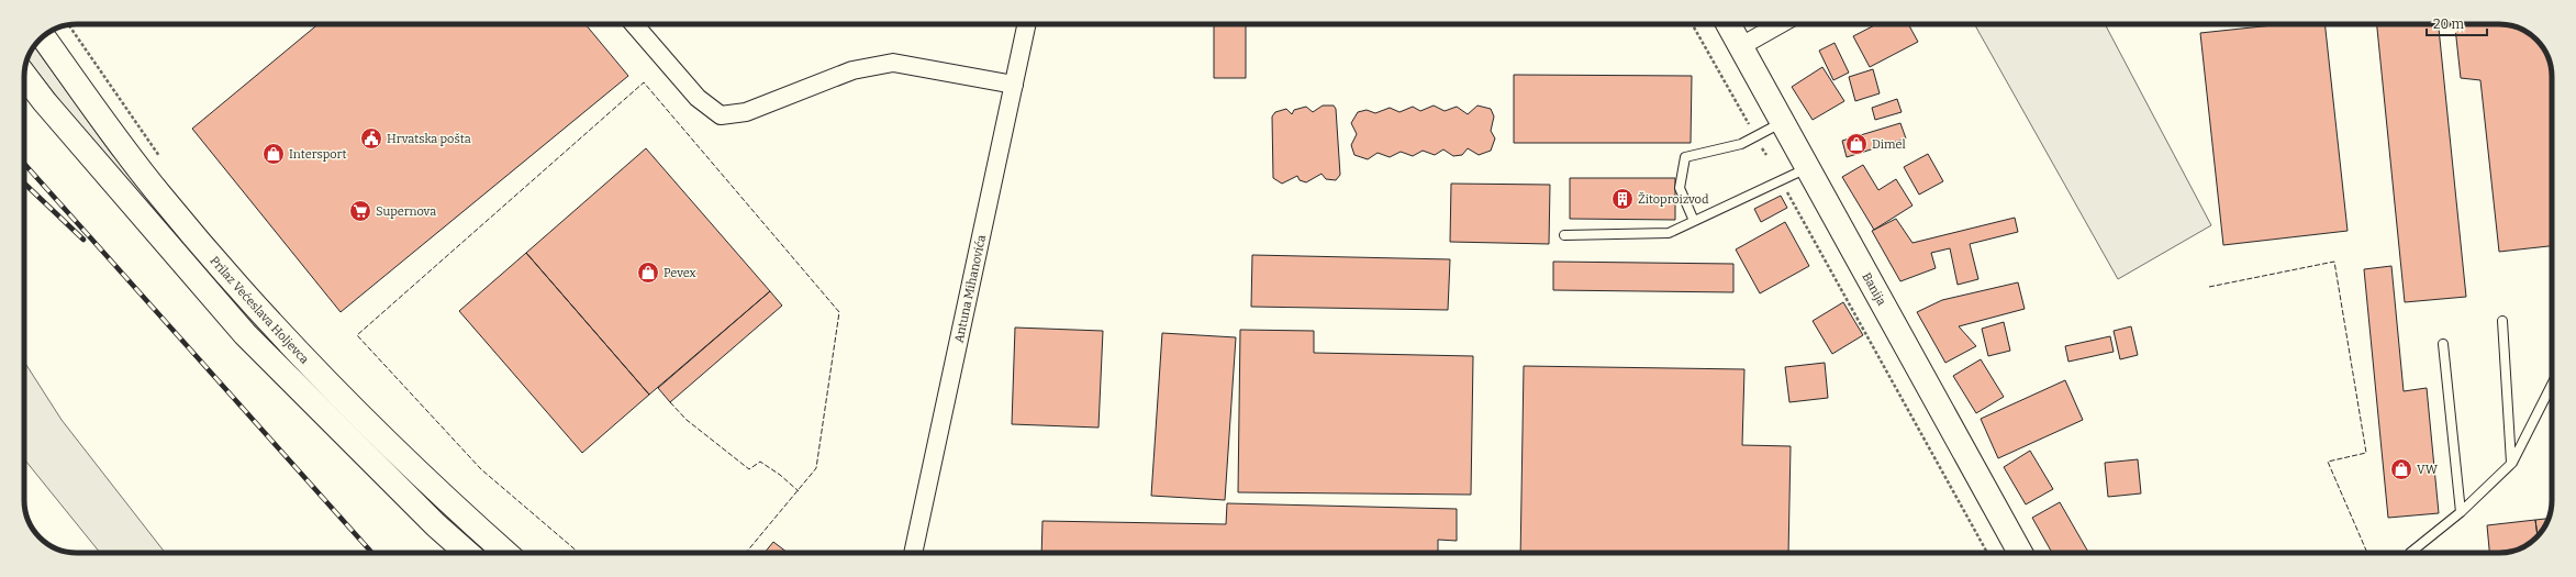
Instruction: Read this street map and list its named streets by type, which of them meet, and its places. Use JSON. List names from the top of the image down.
{
  "streets": {
    "main road": ["Banija", "Prilaz Većeslava Holjevca"],
    "street": ["Antuna Mihanovića"]
  },
  "places": {
    "public building": ["Hrvatska pošta"],
    "shop": [
      "Dimel",
      "Intersport",
      "Pevex",
      "VW"
    ],
    "building": ["Žitoproizvod"],
    "supermarket": ["Supernova"]
  },
  "scale_bar": "20 m"
}
